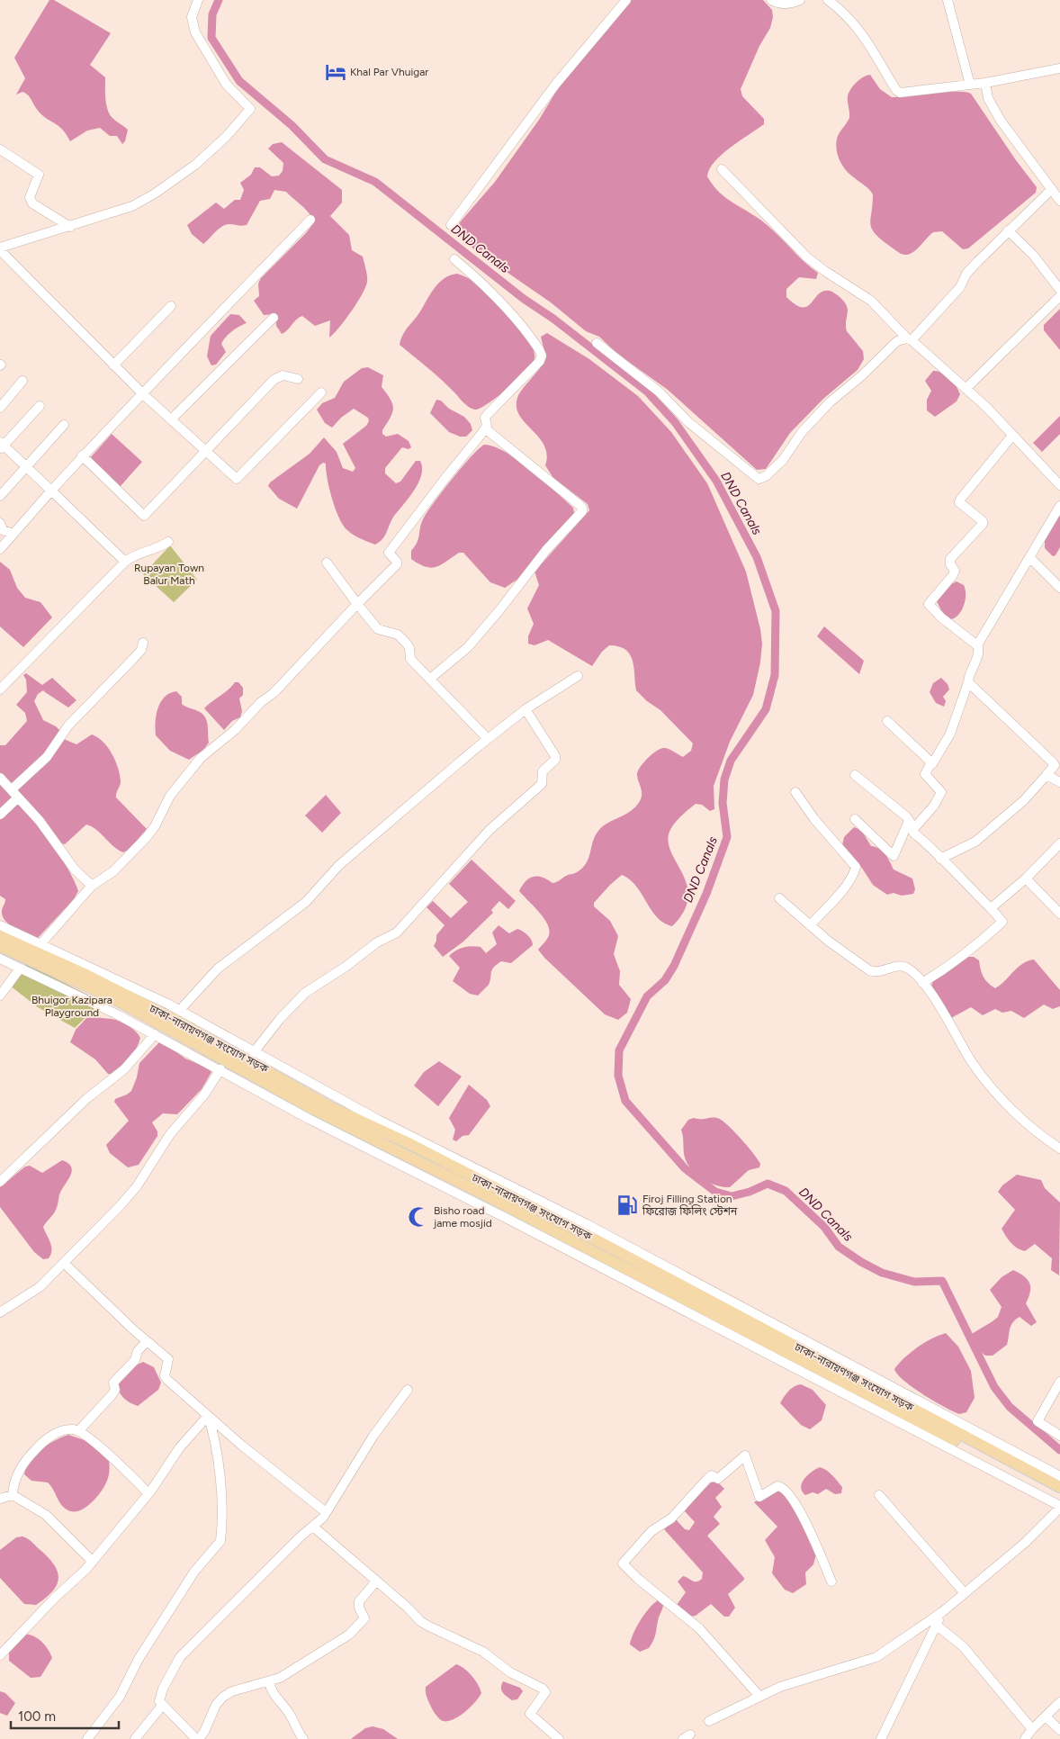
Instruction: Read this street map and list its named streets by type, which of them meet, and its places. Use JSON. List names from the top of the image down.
{
  "streets": {
    "main road": ["ঢাকা-নারায়ণগঞ্জ সংযোগ সড়ক"]
  },
  "water": ["DND Canals"],
  "parks": ["Rupayan Town Balur Math", "Bhuigor Kazipara Playground"],
  "places": {
    "hotel": ["Khal Par Vhuigar"],
    "fuel station": ["Firoj Filling Station ফিরোজ ফিলিং স্টেশন"],
    "mosque": ["Bisho road jame mosjid"]
  },
  "scale_bar": "100 m"
}
